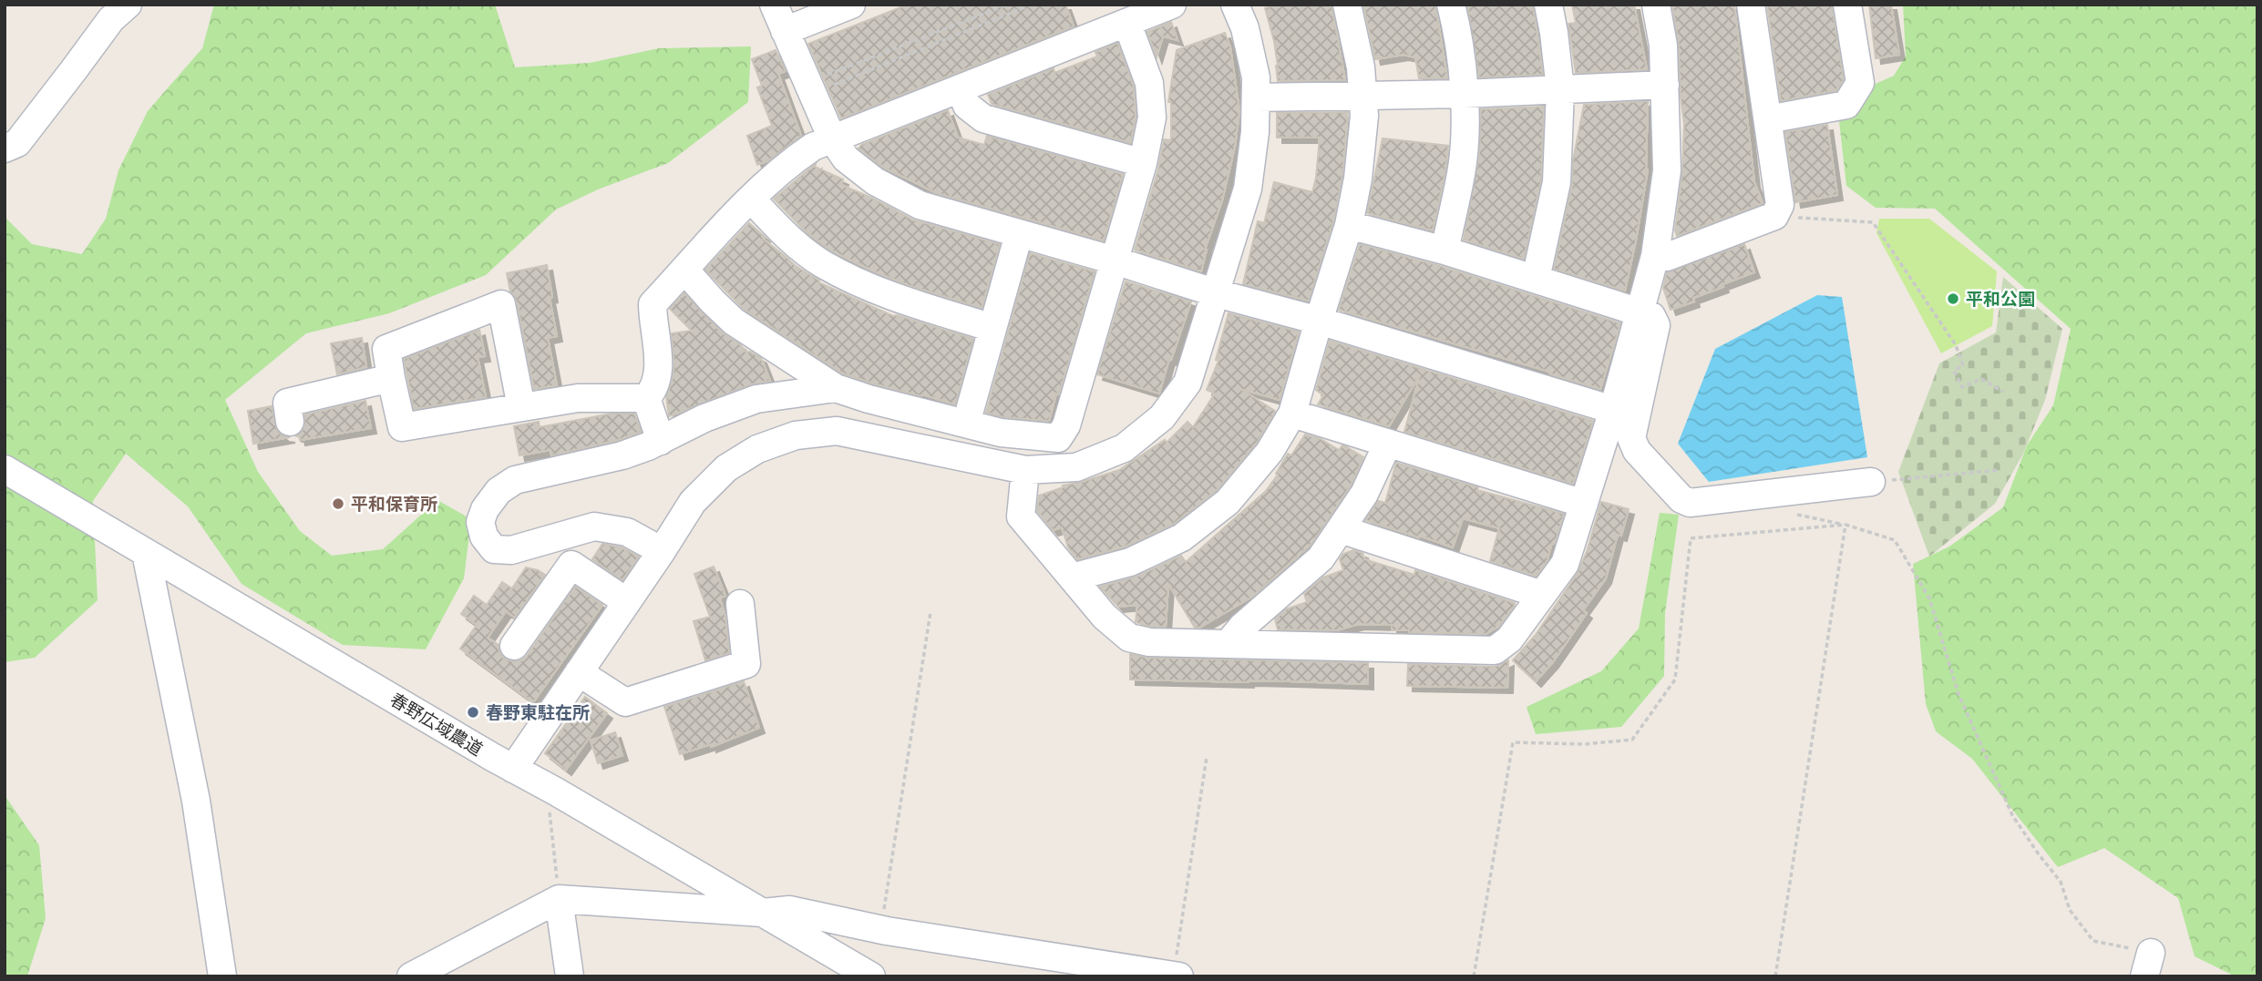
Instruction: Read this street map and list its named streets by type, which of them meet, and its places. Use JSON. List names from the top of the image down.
{
  "streets": {
    "street": ["春野広域農道"]
  },
  "places": ["平和公園", "平和保育所", "春野東駐在所"]
}
